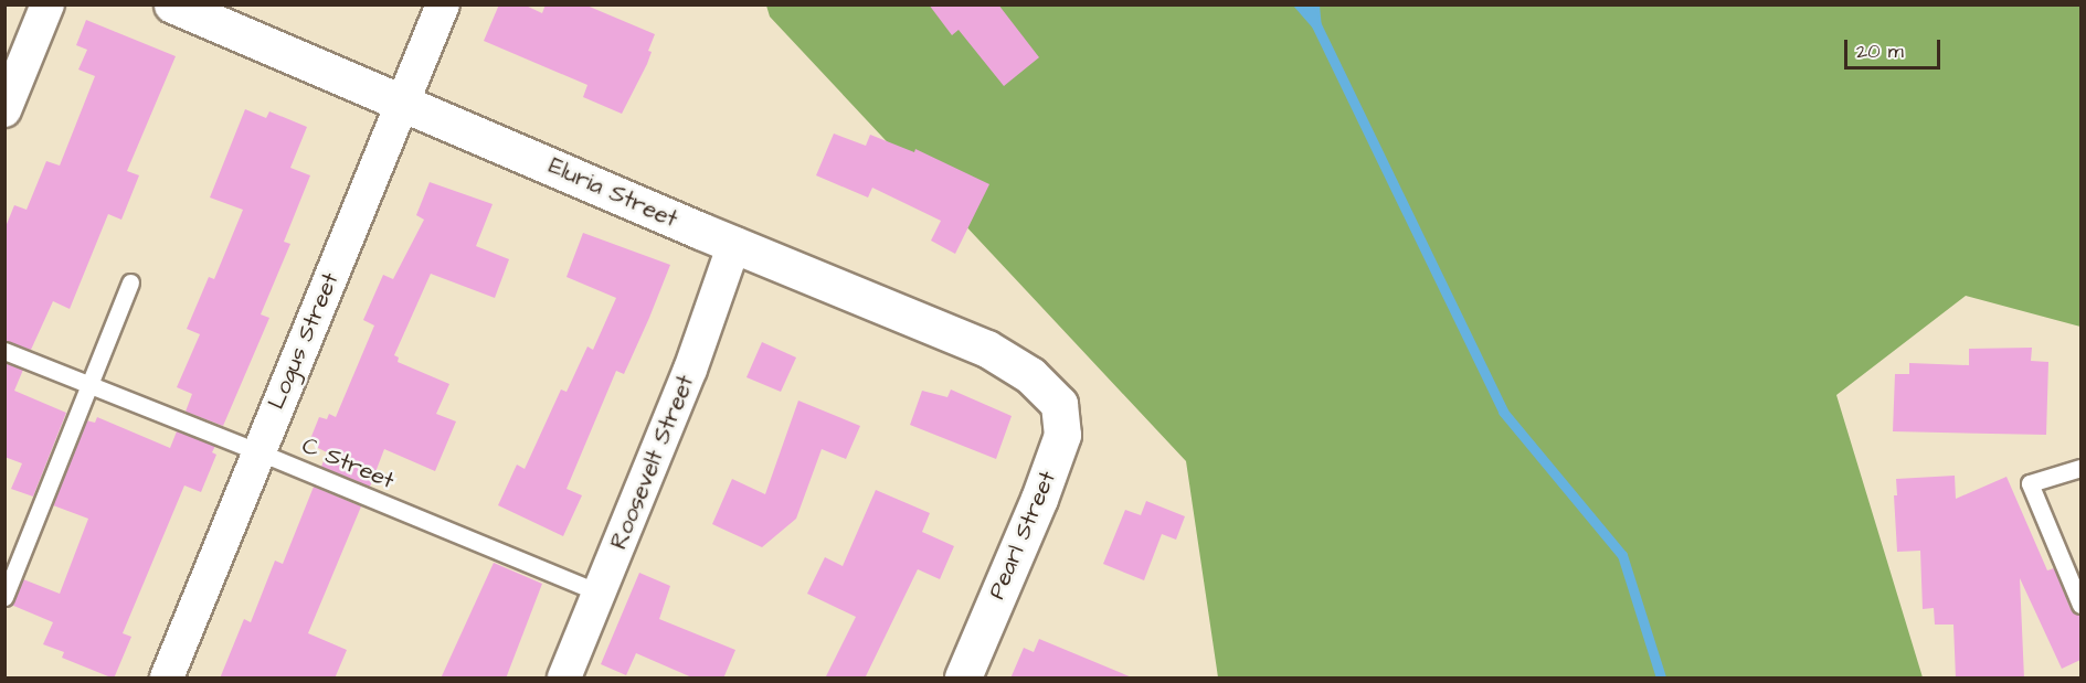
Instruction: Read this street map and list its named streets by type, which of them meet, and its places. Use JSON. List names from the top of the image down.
{
  "streets": {
    "street": [
      "Eluria Street",
      "Logus Street",
      "Roosevelt Street",
      "Pearl Street"
    ],
    "lane": ["C Street"]
  },
  "crossings": [
    ["Eluria Street", "Logus Street"],
    ["Eluria Street", "Roosevelt Street"],
    ["Eluria Street", "Pearl Street"],
    ["Logus Street", "C Street"],
    ["Roosevelt Street", "C Street"]
  ],
  "scale_bar": "20 m"
}
